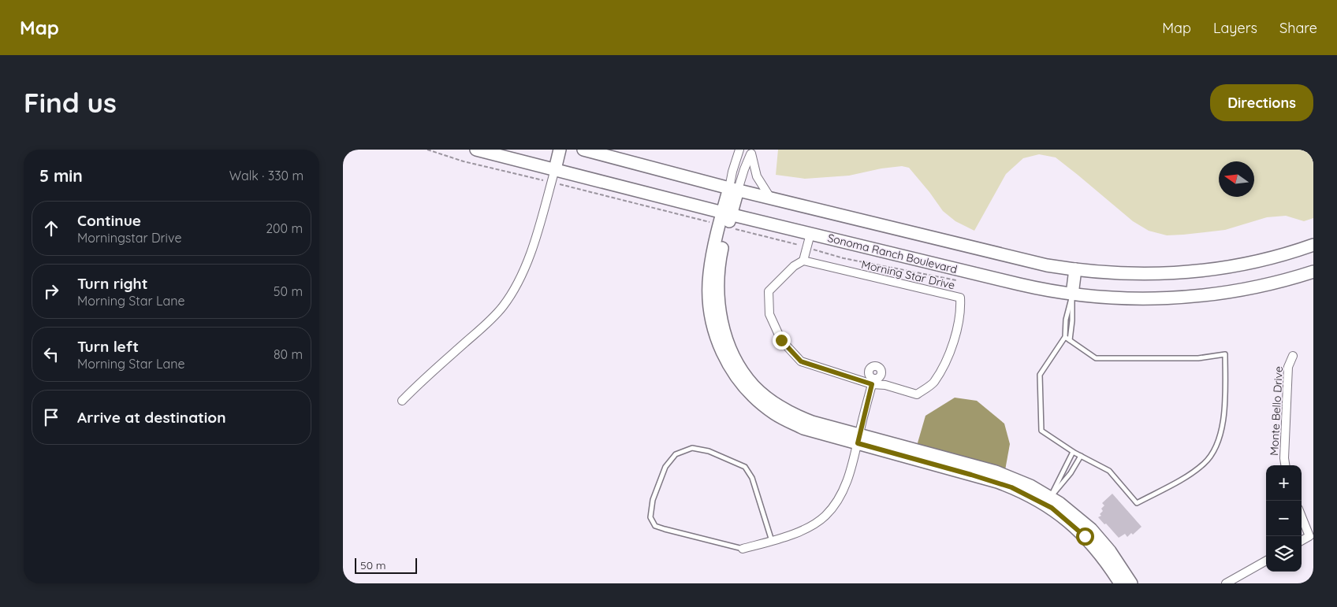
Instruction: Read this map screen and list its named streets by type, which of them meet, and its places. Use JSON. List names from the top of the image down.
{
  "streets": {
    "main road": ["Sonoma Ranch Boulevard"],
    "street": ["Morning Star Drive", "Monte Bello Drive"]
  },
  "scale_bar": "50 m",
  "north": "left",
  "page": {
    "header": "Map",
    "nav": ["Map", "Layers", "Share"],
    "buttons": "Directions",
    "title": "Find us",
    "heading": ["5 min", "Walk · 330 m"],
    "list": [
      ["Continue", "Morningstar Drive", "200 m"],
      ["Turn right", "Morning Star Lane", "50 m"],
      ["Turn left", "Morning Star Lane", "80 m"],
      "Arrive at destination"
    ],
    "map_buttons": ["+", "−"],
    "scale": "50 m"
  }
}
